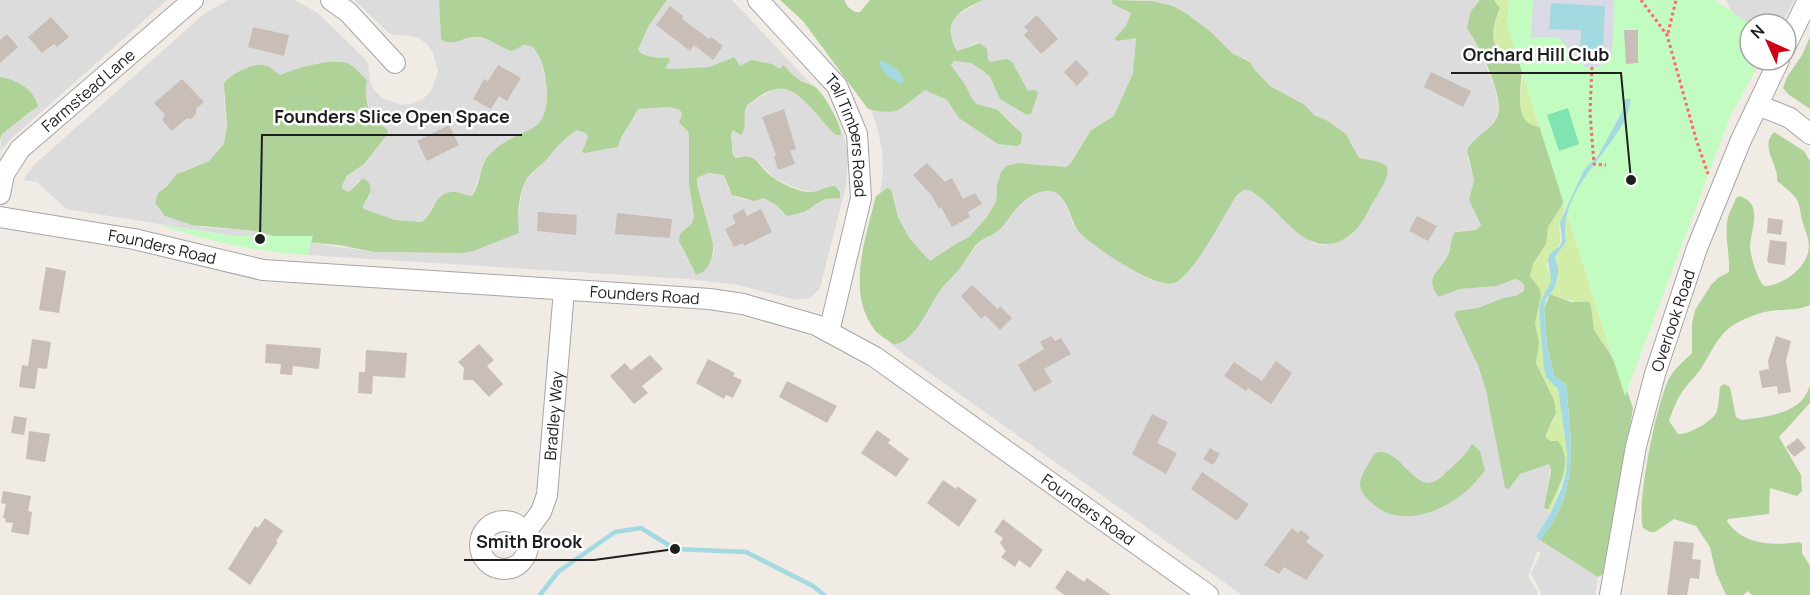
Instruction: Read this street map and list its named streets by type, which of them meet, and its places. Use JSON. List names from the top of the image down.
{
  "streets": {
    "street": [
      "Farmstead Lane",
      "Tall Timbers Road",
      "Founders Road",
      "Overlook Road",
      "Bradley Way"
    ]
  },
  "crossings": [
    ["Tall Timbers Road", "Founders Road"],
    ["Founders Road", "Bradley Way"]
  ],
  "places": ["Orchard Hill Club", "Founders Slice Open Space", "Smith Brook"],
  "north": "top left"
}
